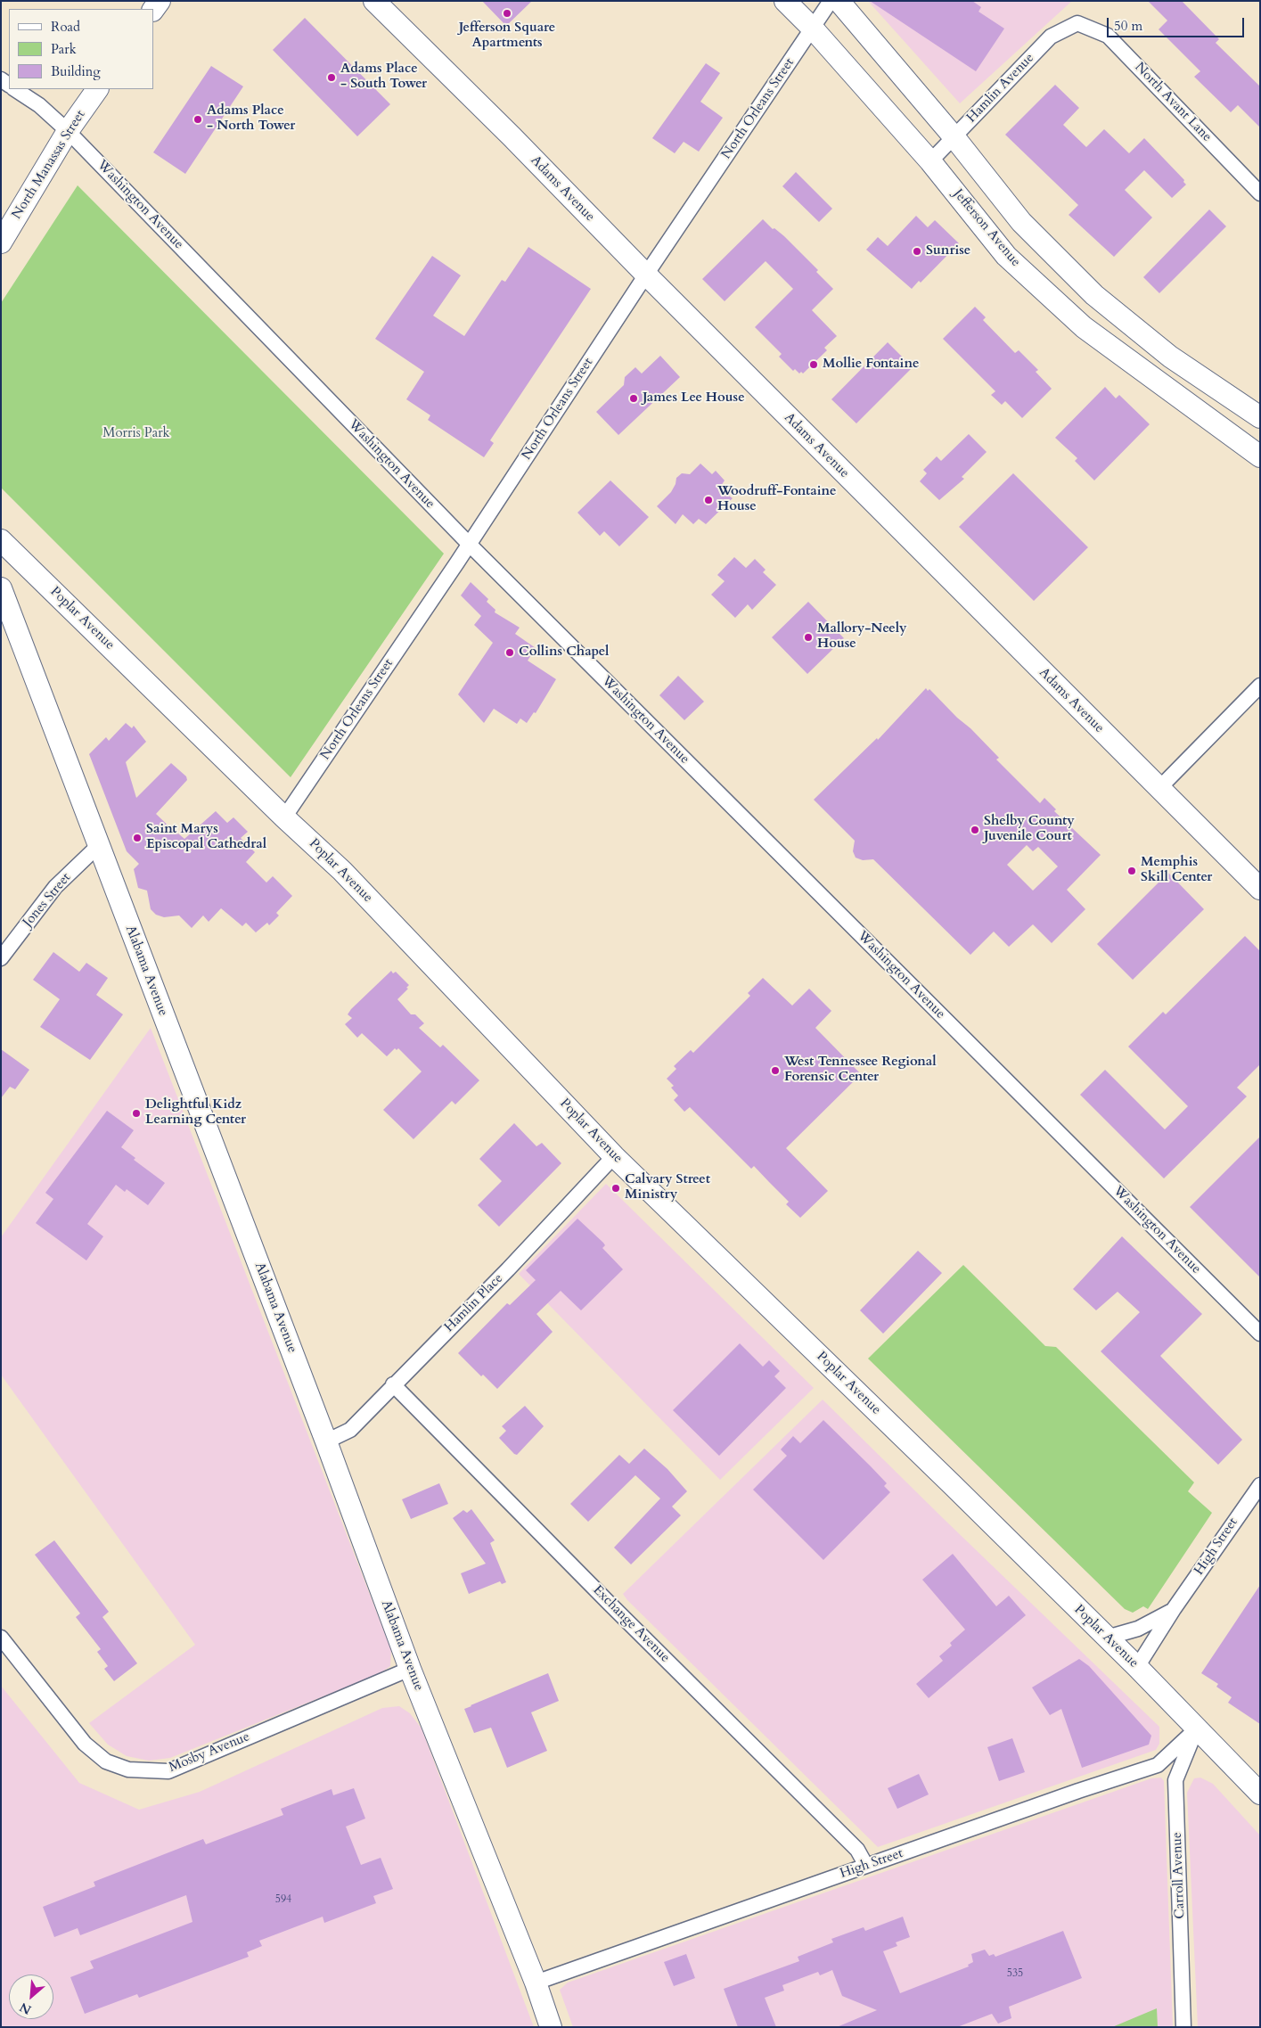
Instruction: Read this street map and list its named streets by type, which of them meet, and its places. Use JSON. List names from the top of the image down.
{
  "streets": {
    "main road": [
      "North Manassas Street",
      "Adams Avenue",
      "Jefferson Avenue",
      "Poplar Avenue",
      "Alabama Avenue"
    ],
    "street": [
      "Hamlin Avenue",
      "North Avant Lane",
      "North Orleans Street",
      "Washington Avenue",
      "Jones Street",
      "Hamlin Place",
      "High Street",
      "Exchange Avenue",
      "Mosby Avenue",
      "Carroll Avenue"
    ]
  },
  "crossings": [
    ["Hamlin Avenue", "North Avant Lane"],
    ["Hamlin Avenue", "Jefferson Avenue"],
    ["North Orleans Street", "Adams Avenue"],
    ["North Orleans Street", "Washington Avenue"],
    ["North Orleans Street", "Jefferson Avenue"],
    ["North Orleans Street", "Poplar Avenue"],
    ["North Manassas Street", "Washington Avenue"],
    ["Poplar Avenue", "Hamlin Place"],
    ["Poplar Avenue", "High Street"],
    ["Poplar Avenue", "Carroll Avenue"],
    ["Jones Street", "Alabama Avenue"],
    ["Alabama Avenue", "Hamlin Place"],
    ["Alabama Avenue", "High Street"],
    ["Alabama Avenue", "Mosby Avenue"],
    ["Hamlin Place", "Exchange Avenue"],
    ["High Street", "Exchange Avenue"],
    ["High Street", "Carroll Avenue"]
  ],
  "parks": ["Morris Park"],
  "places": [
    "Jefferson Square Apartments",
    "Adams Place - South Tower",
    "Adams Place - North Tower",
    "Sunrise",
    "Mollie Fontaine",
    "James Lee House",
    "Woodruff-Fontaine House",
    "Mallory-Neely House",
    "Collins Chapel",
    "Shelby County Juvenile Court",
    "Saint Marys Episcopal Cathedral",
    "Memphis Skill Center",
    "West Tennessee Regional Forensic Center",
    "Delightful Kidz Learning Center",
    "Calvary Street Ministry"
  ],
  "house_numbers": ["594", "535"],
  "legend": ["Road", "Park", "Building"],
  "scale_bar": "50 m",
  "north": "bottom left"
}
